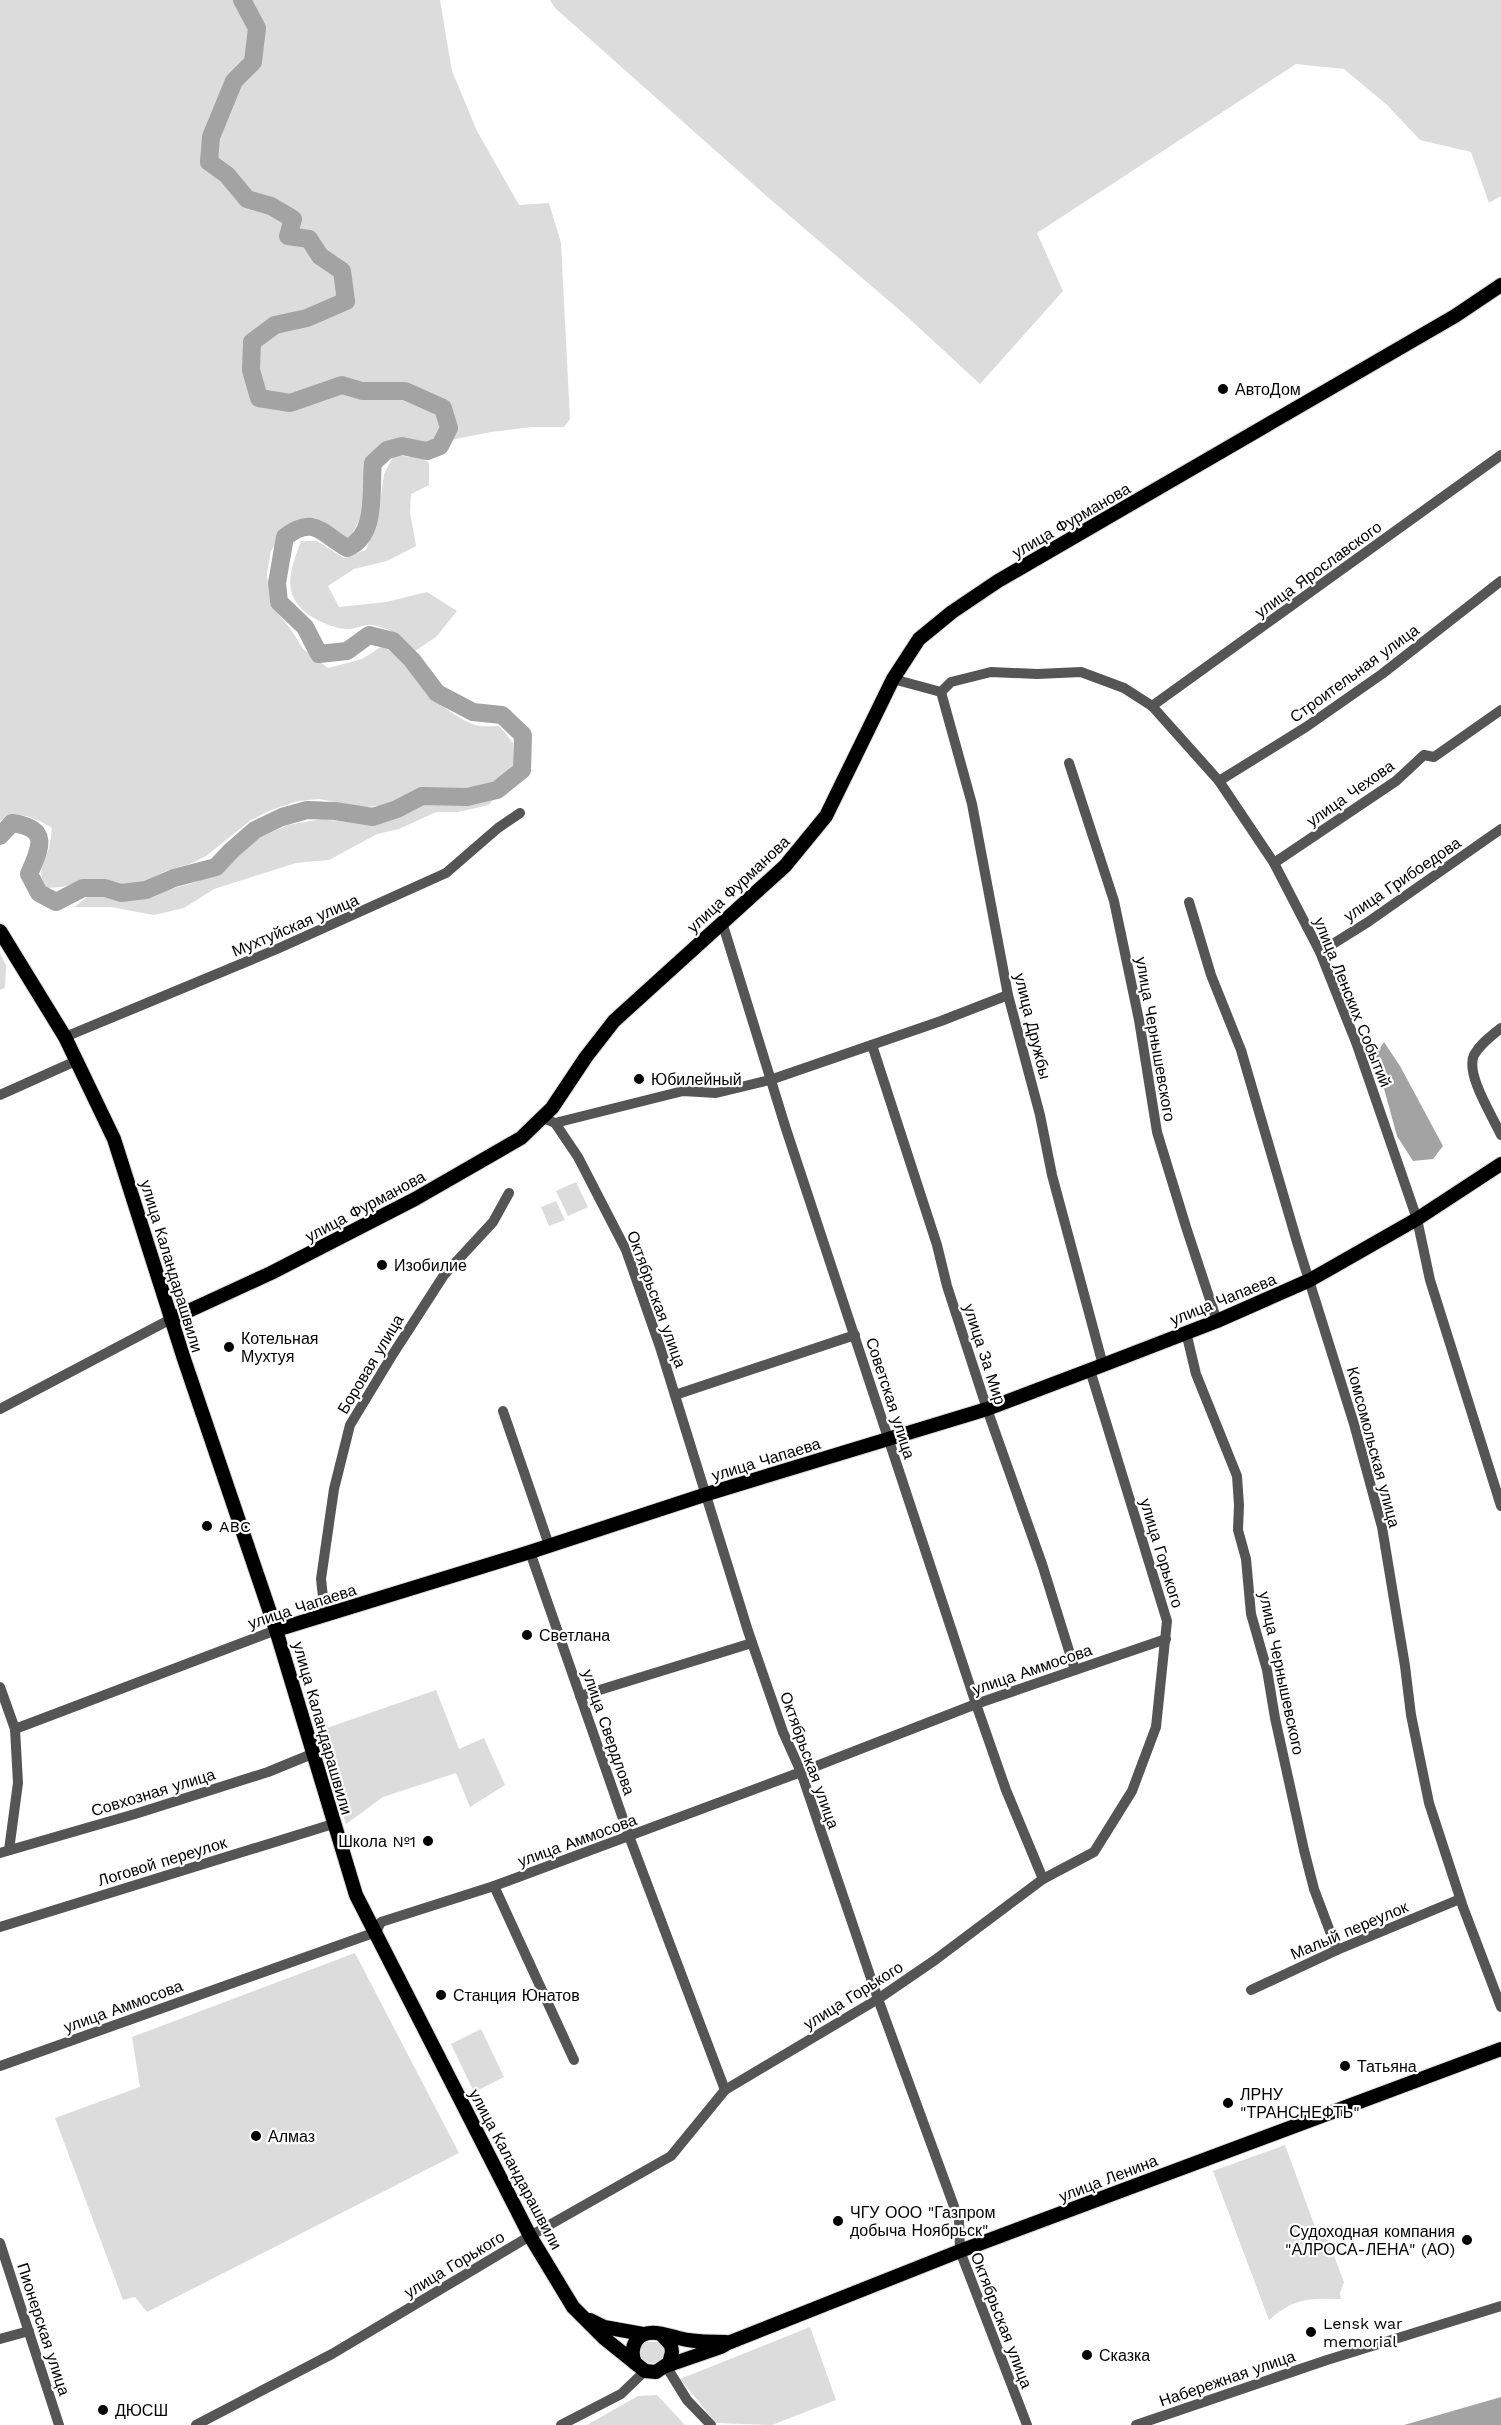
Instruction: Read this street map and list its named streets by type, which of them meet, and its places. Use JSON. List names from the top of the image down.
{
  "streets": {
    "main road": [
      "улица Фурманова",
      "улица Каландарашвили",
      "улица Чапаева",
      "улица Ленина"
    ],
    "street": [
      "улица Ярославского",
      "Строительная улица",
      "улица Чехова",
      "улица Грибоедова",
      "Мухтуйская улица",
      "улица Ленских Событий",
      "улица Дружбы",
      "улица Чернышевского",
      "Октябрьская улица",
      "улица За Мир",
      "Боровая улица",
      "Советская улица",
      "Комсомольская улица",
      "улица Горького",
      "улица Аммосова",
      "улица Свердлова",
      "Совхозная улица",
      "Логовой переулок",
      "Малый переулок",
      "Пионерская улица",
      "Набережная улица"
    ]
  },
  "crossings": [
    ["улица Фурманова", "улица Каландарашвили"],
    ["улица Фурманова", "Октябрьская улица"],
    ["улица Фурманова", "Советская улица"],
    ["улица Ярославского", "улица Ленских Событий"],
    ["Строительная улица", "улица Ленских Событий"],
    ["улица Чехова", "улица Ленских Событий"],
    ["улица Грибоедова", "улица Ленских Событий"],
    ["Мухтуйская улица", "улица Каландарашвили"],
    ["улица Ленских Событий", "улица Дружбы"],
    ["улица Ленских Событий", "улица Чапаева"],
    ["улица Дружбы", "улица Чапаева"],
    ["улица Дружбы", "улица Горького"],
    ["улица Чернышевского", "улица Чапаева"],
    ["улица Чернышевского", "Малый переулок"],
    ["улица Каландарашвили", "улица Чапаева"],
    ["улица Каландарашвили", "улица Горького"],
    ["улица Каландарашвили", "улица Аммосова"],
    ["улица Каландарашвили", "Совхозная улица"],
    ["улица Каландарашвили", "Логовой переулок"],
    ["улица Каландарашвили", "улица Ленина"],
    ["Октябрьская улица", "улица Чапаева"],
    ["Октябрьская улица", "улица Горького"],
    ["Октябрьская улица", "улица Аммосова"],
    ["Октябрьская улица", "улица Ленина"],
    ["улица Чапаева", "улица За Мир"],
    ["улица Чапаева", "Боровая улица"],
    ["улица Чапаева", "Советская улица"],
    ["улица Чапаева", "Комсомольская улица"],
    ["улица Чапаева", "улица Горького"],
    ["улица Чапаева", "улица Свердлова"],
    ["улица За Мир", "улица Аммосова"],
    ["Советская улица", "улица Горького"],
    ["Советская улица", "улица Аммосова"],
    ["Комсомольская улица", "Малый переулок"],
    ["улица Горького", "улица Аммосова"],
    ["улица Горького", "улица Свердлова"],
    ["улица Аммосова", "улица Свердлова"]
  ],
  "places": [
    "АвтоДом",
    "Юбилейный",
    "Изобилие",
    "Котельная Мухтуя",
    "ABC",
    "Светлана",
    "Школа №1",
    "Станция Юнатов",
    "Татьяна",
    "ЛРНУ \"ТРАНСНЕФТЬ\"",
    "Алмаз",
    "ЧГУ ООО \"Газпром добыча Ноябрьск\"",
    "Судоходная компания \"АЛРОСА-ЛЕНА\" (АО)",
    "Lensk war memorial",
    "Сказка",
    "ДЮСШ"
  ]
}
